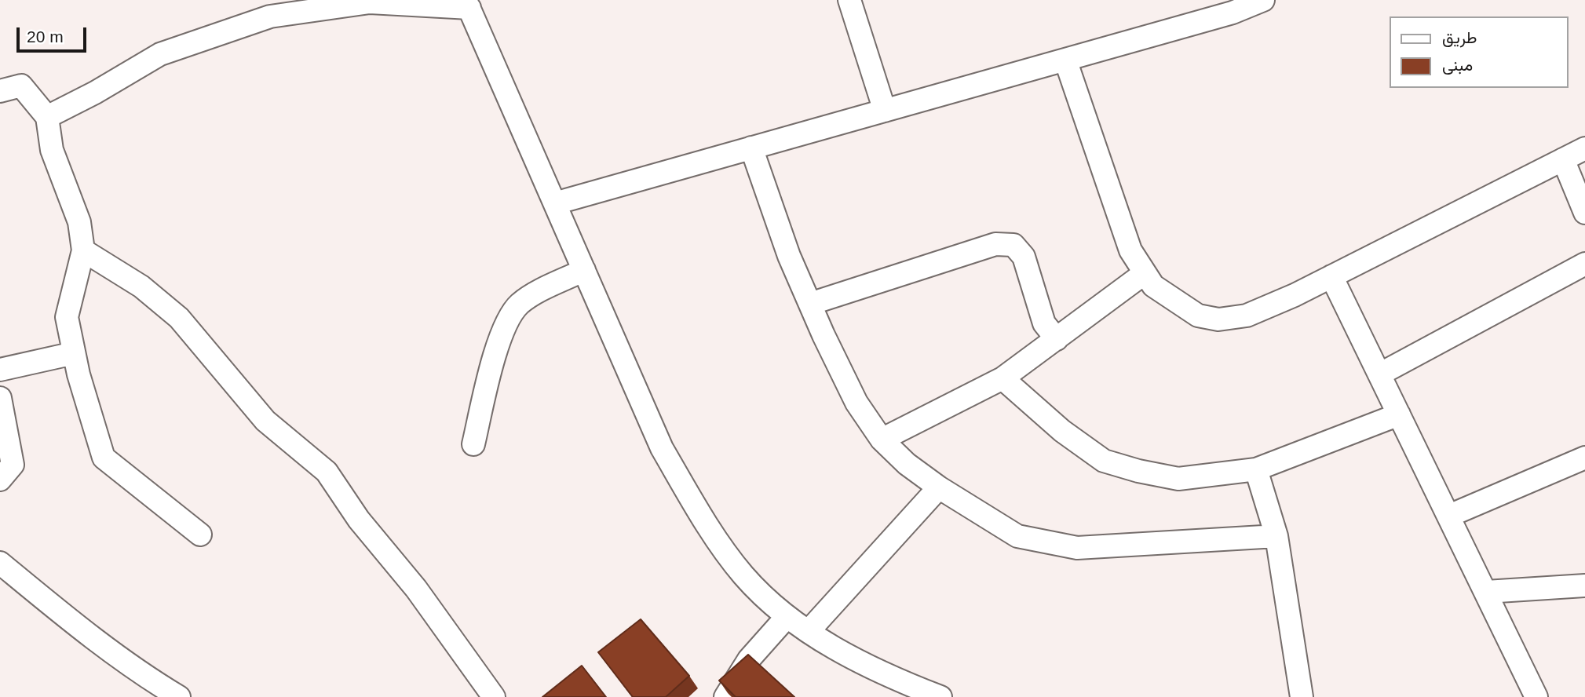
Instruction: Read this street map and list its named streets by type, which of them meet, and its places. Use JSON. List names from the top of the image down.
{
  "legend": ["طريق", "مبنى"],
  "scale_bar": "20 m"
}
